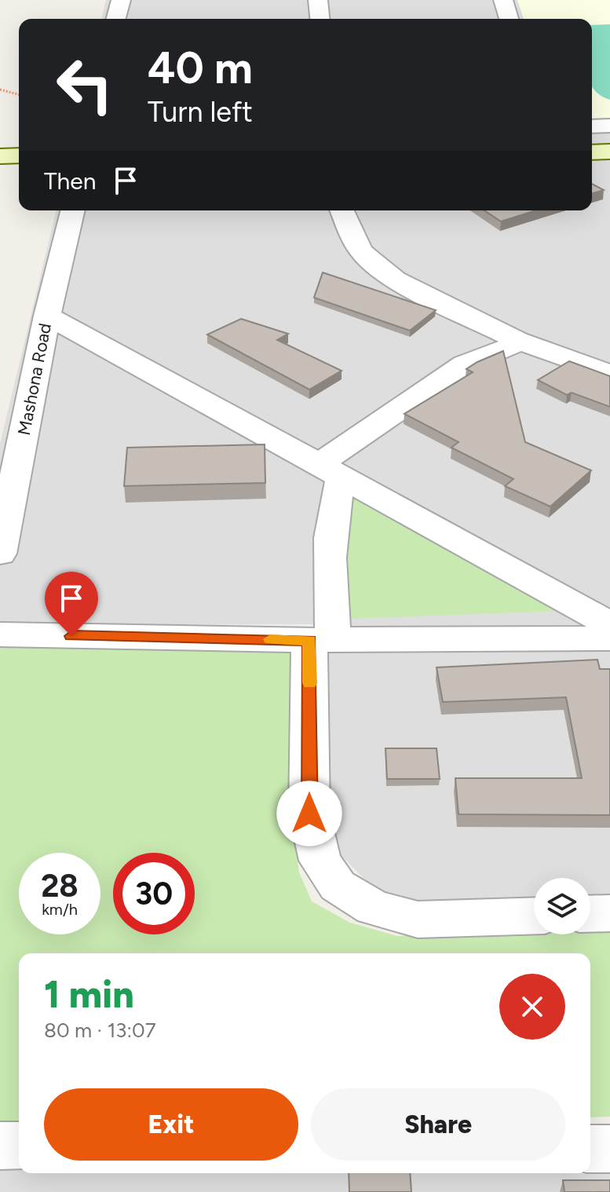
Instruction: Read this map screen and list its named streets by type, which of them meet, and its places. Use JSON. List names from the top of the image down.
{
  "streets": {
    "street": ["Mashona Road"]
  },
  "page": {
    "turn": ["40 m", "Turn left"],
    "then": "Then",
    "speed": "28 km/h",
    "limit": "30",
    "heading": ["1 min", "80 m · 13:07"],
    "buttons": ["Exit", "Share"]
  }
}
